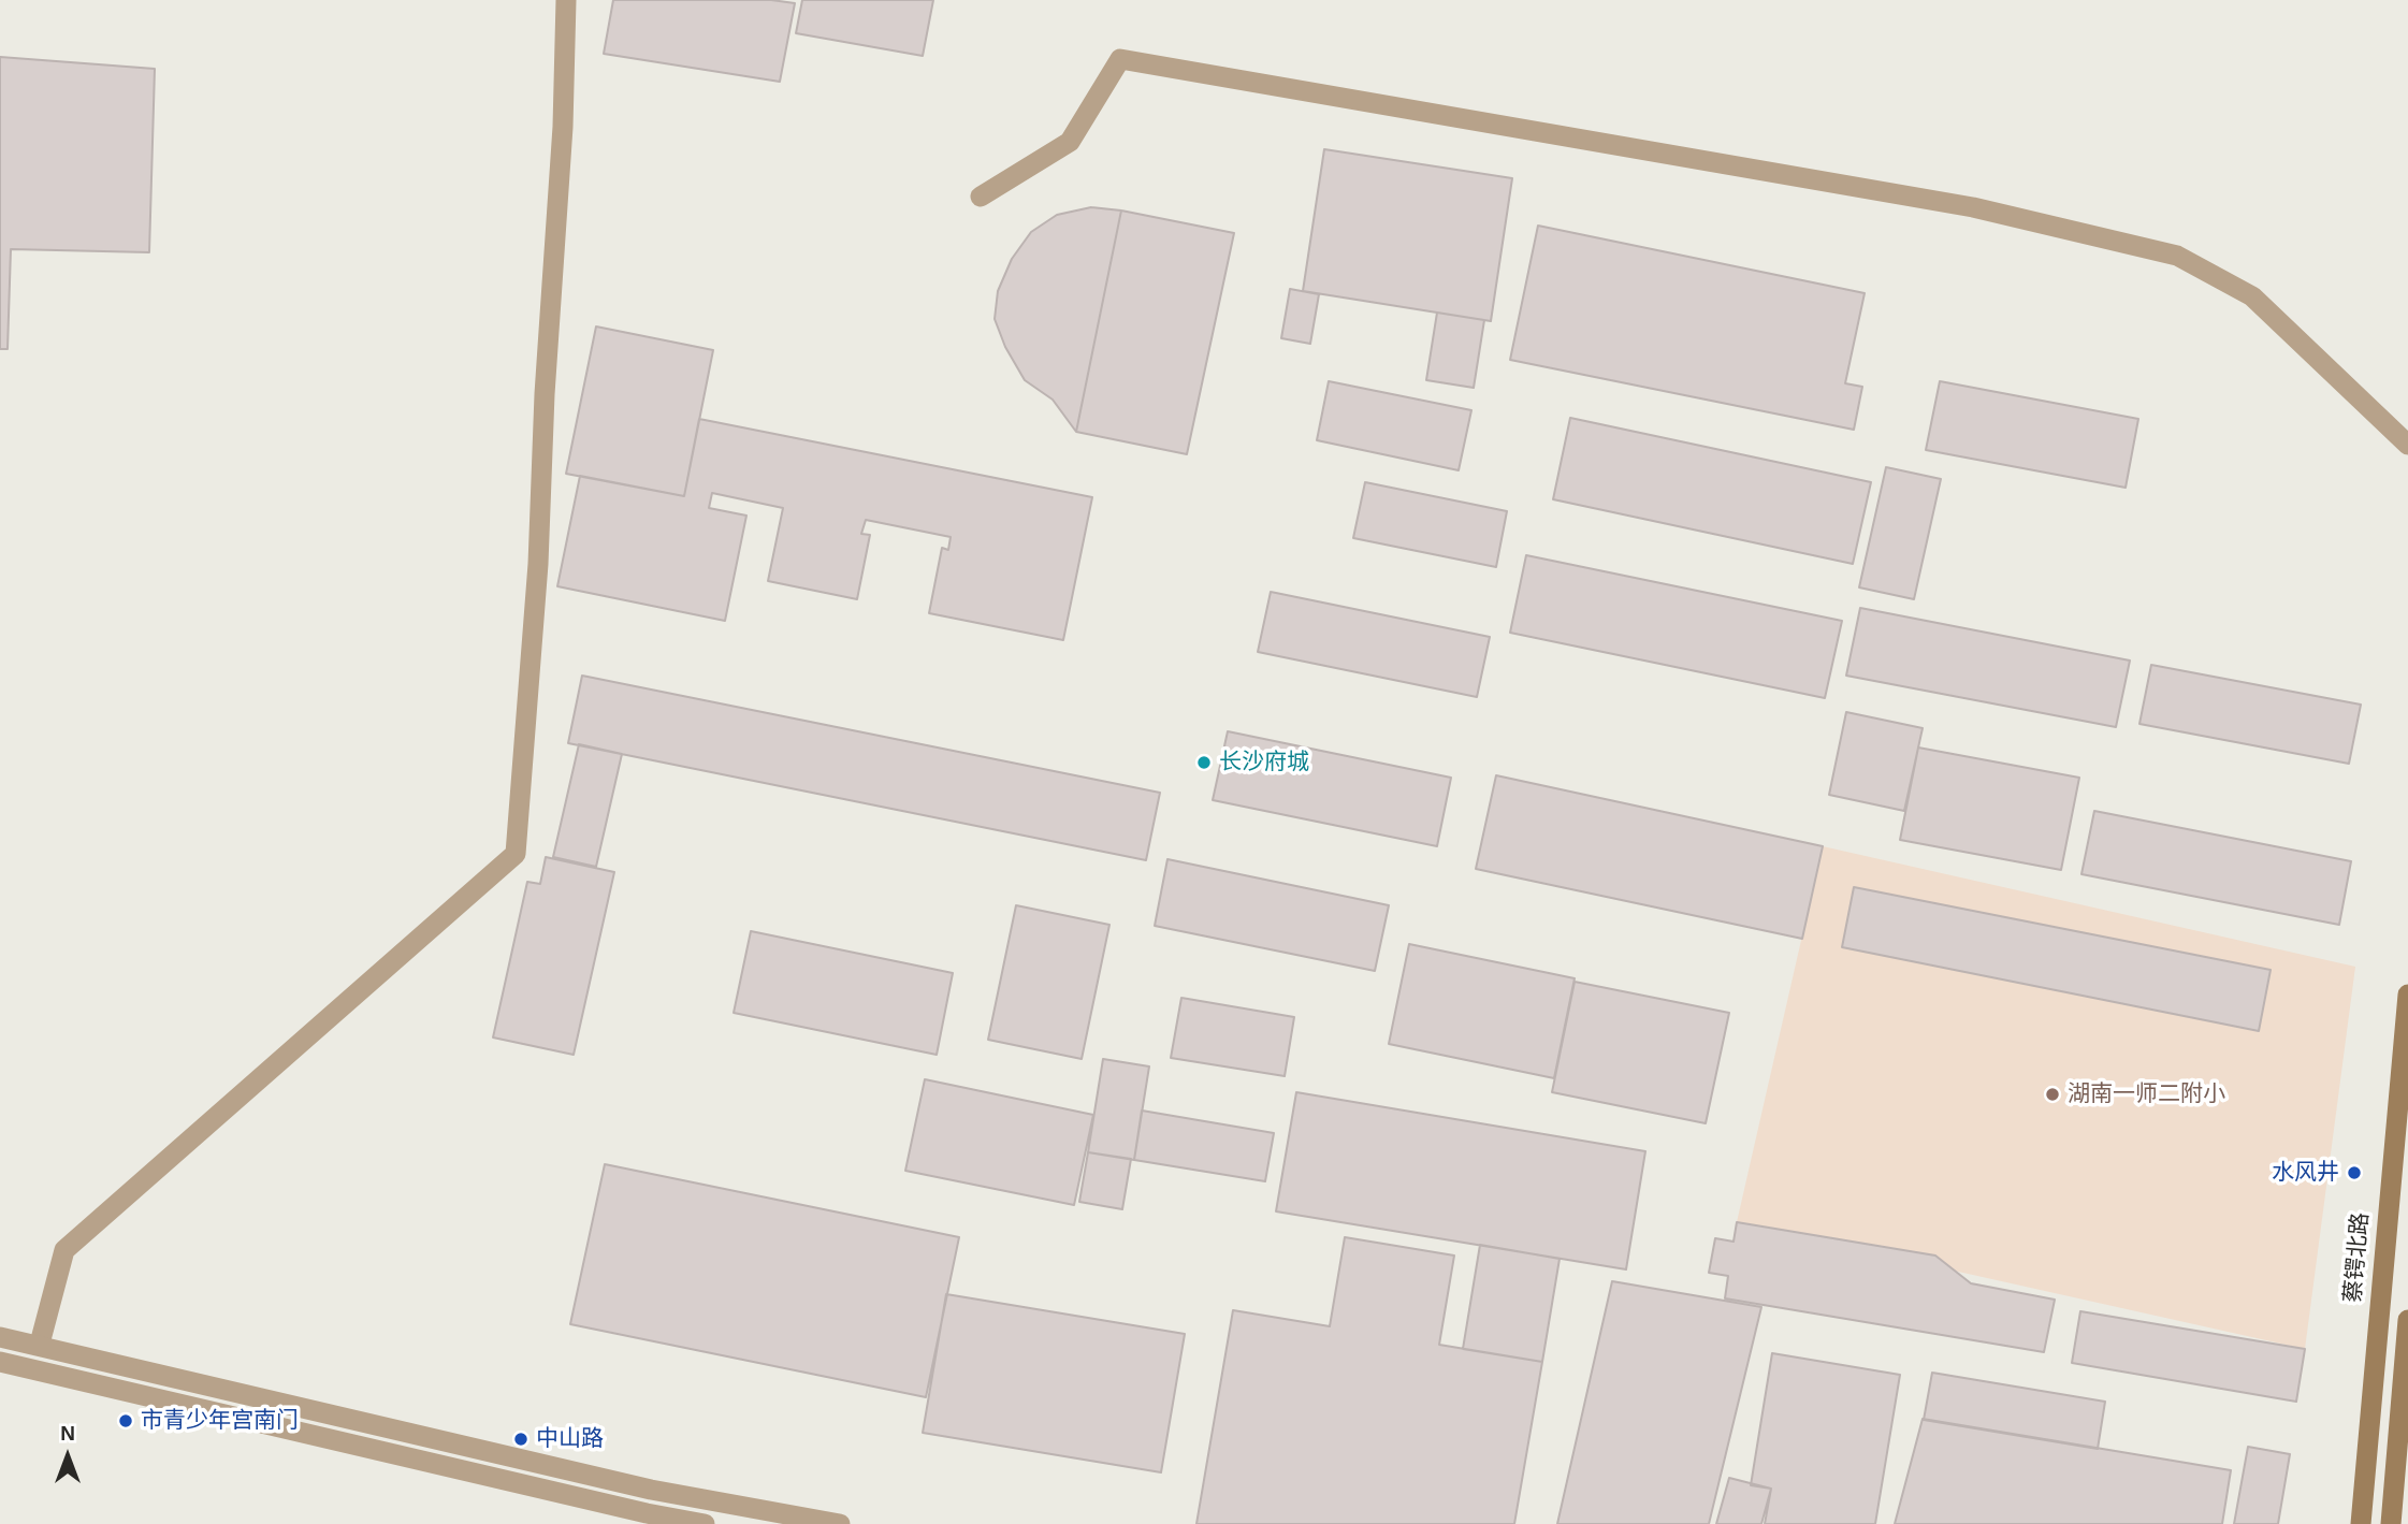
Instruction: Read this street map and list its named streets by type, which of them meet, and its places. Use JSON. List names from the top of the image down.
{
  "streets": {
    "main road": ["蔡锷北路"]
  },
  "places": [
    "长沙府城",
    "湖南一师二附小",
    "水风井",
    "市青少年宫南门",
    "中山路"
  ],
  "north": "top"
}
